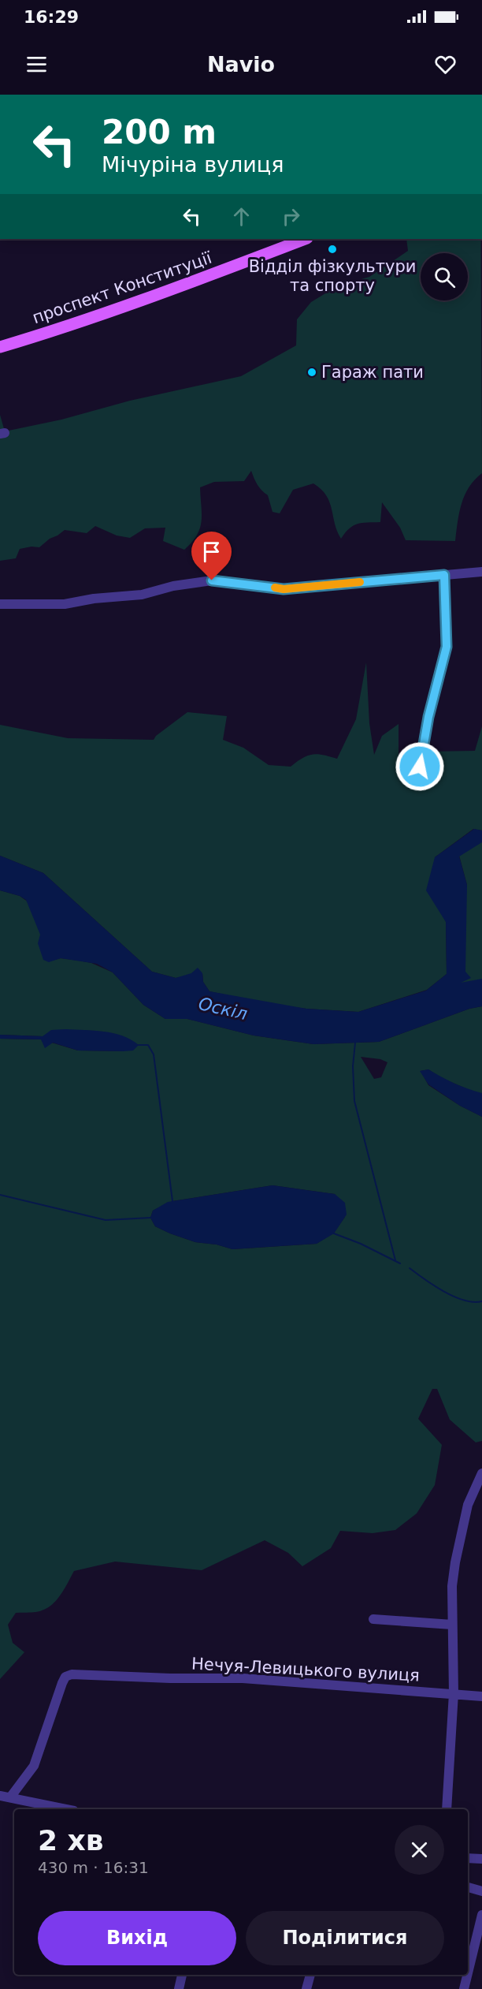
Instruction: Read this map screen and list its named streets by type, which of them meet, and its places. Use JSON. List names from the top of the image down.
{
  "streets": {
    "main road": ["проспект Конституції"],
    "street": ["Нечуя-Левицького вулиця"]
  },
  "water": ["Оскіл"],
  "places": ["Відділ фізкультури та спорту", "Гараж пати"],
  "page": {
    "status": "16:29",
    "header": "Navio",
    "turn": ["200 m", "Мічуріна вулиця"],
    "heading": ["2 хв", "430 m · 16:31"],
    "buttons": ["Вихід", "Поділитися"]
  }
}
